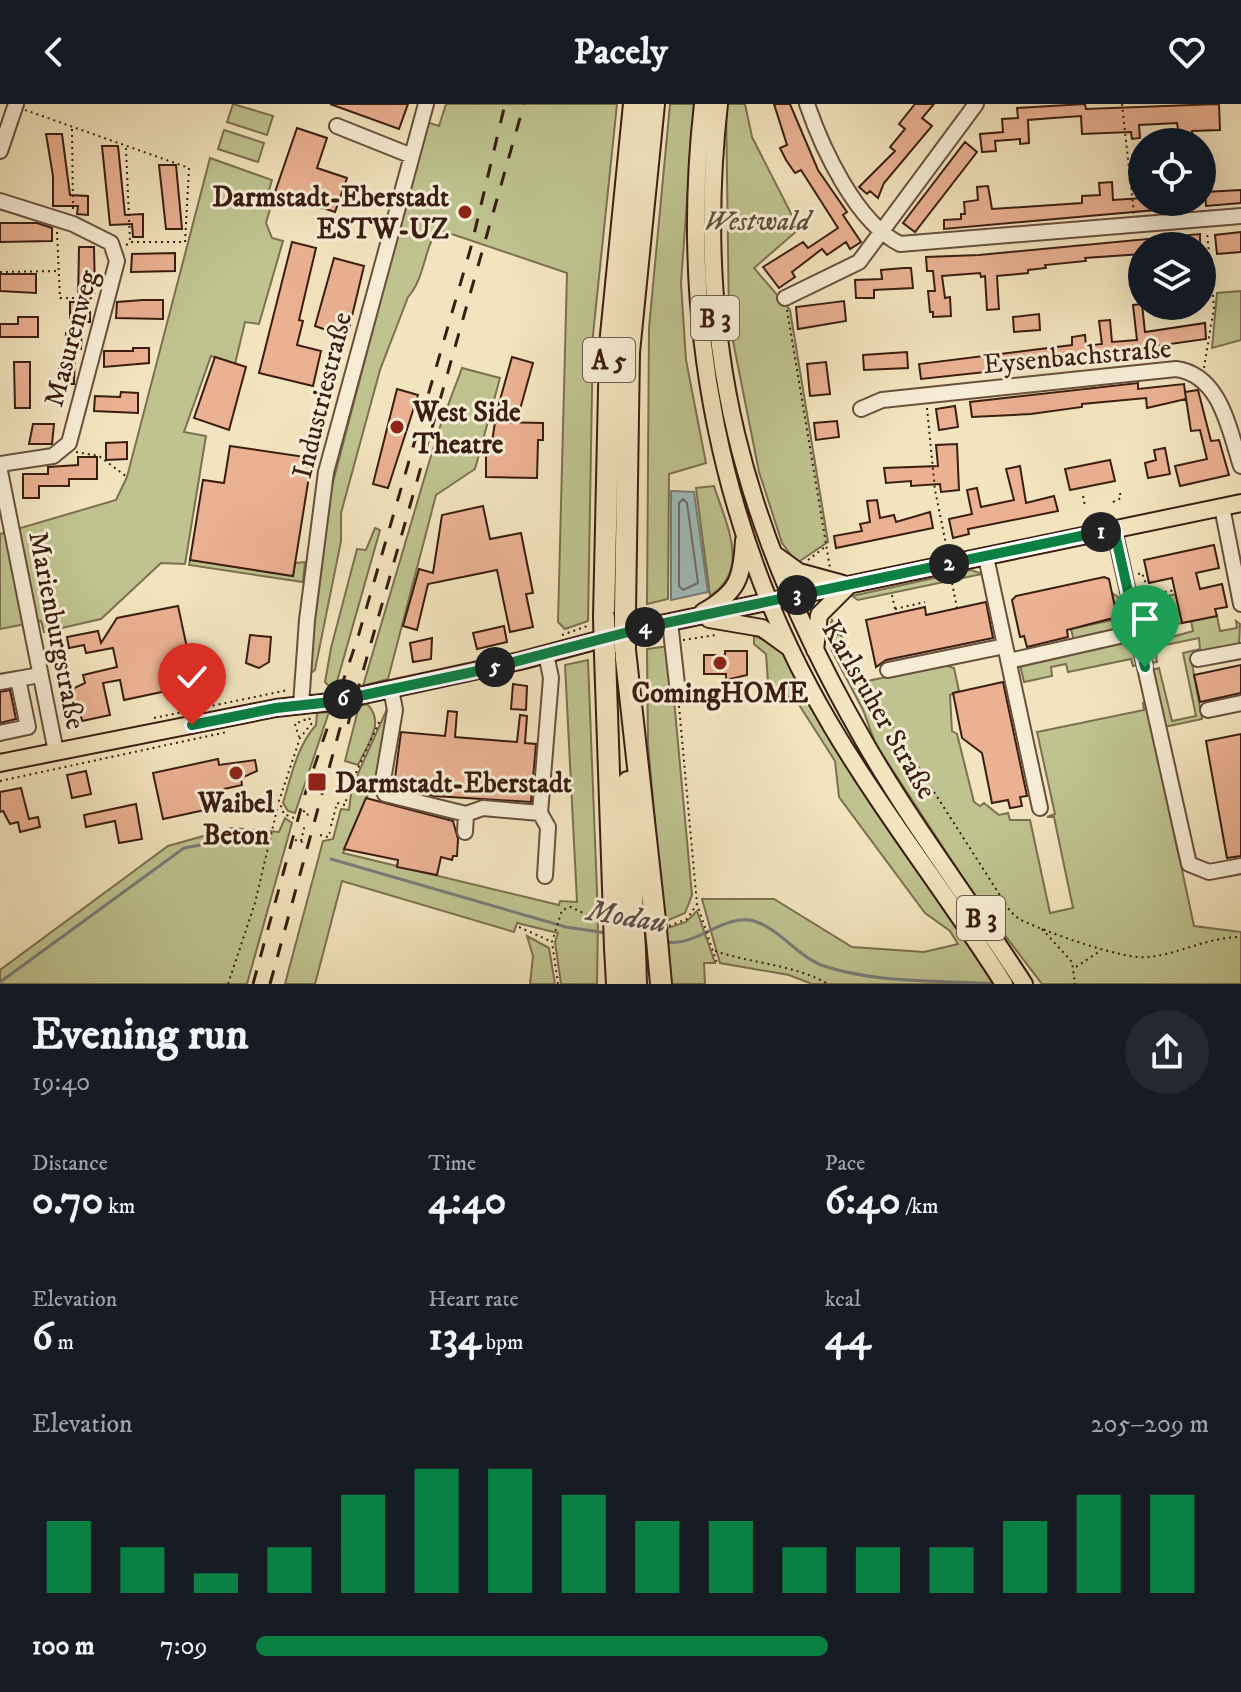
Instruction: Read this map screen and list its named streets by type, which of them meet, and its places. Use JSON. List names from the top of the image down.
{
  "streets": {
    "highway": ["A 5"],
    "main road": ["B 3", "Karlsruher Straße"],
    "street": [
      "Masurenweg",
      "Eysenbachstraße",
      "Industriestraße",
      "Marienburgstraße"
    ]
  },
  "water": ["Modau"],
  "parks": ["Westwald"],
  "places": {
    "other": [
      "Darmstadt-Eberstadt ESTW-UZ",
      "West Side Theatre",
      "ComingHOME",
      "Waibel Beton"
    ],
    "transit": ["Darmstadt-Eberstadt"]
  },
  "page": {
    "header": "Pacely",
    "pins": [
      "1",
      "2",
      "3",
      "4",
      "5",
      "6"
    ],
    "heading": ["Evening run", "19:40"],
    "stats": [
      ["Distance", "0.70 km"],
      ["Time", "4:40"],
      ["Pace", "6:40 /km"],
      ["Elevation", "6 m"],
      ["Heart rate", "134 bpm"],
      ["kcal", "44"]
    ],
    "chart": ["Elevation", "205–209 m"],
    "list": [
      {
        "name": "100 m",
        "note": "7:09"
      }
    ]
  }
}
